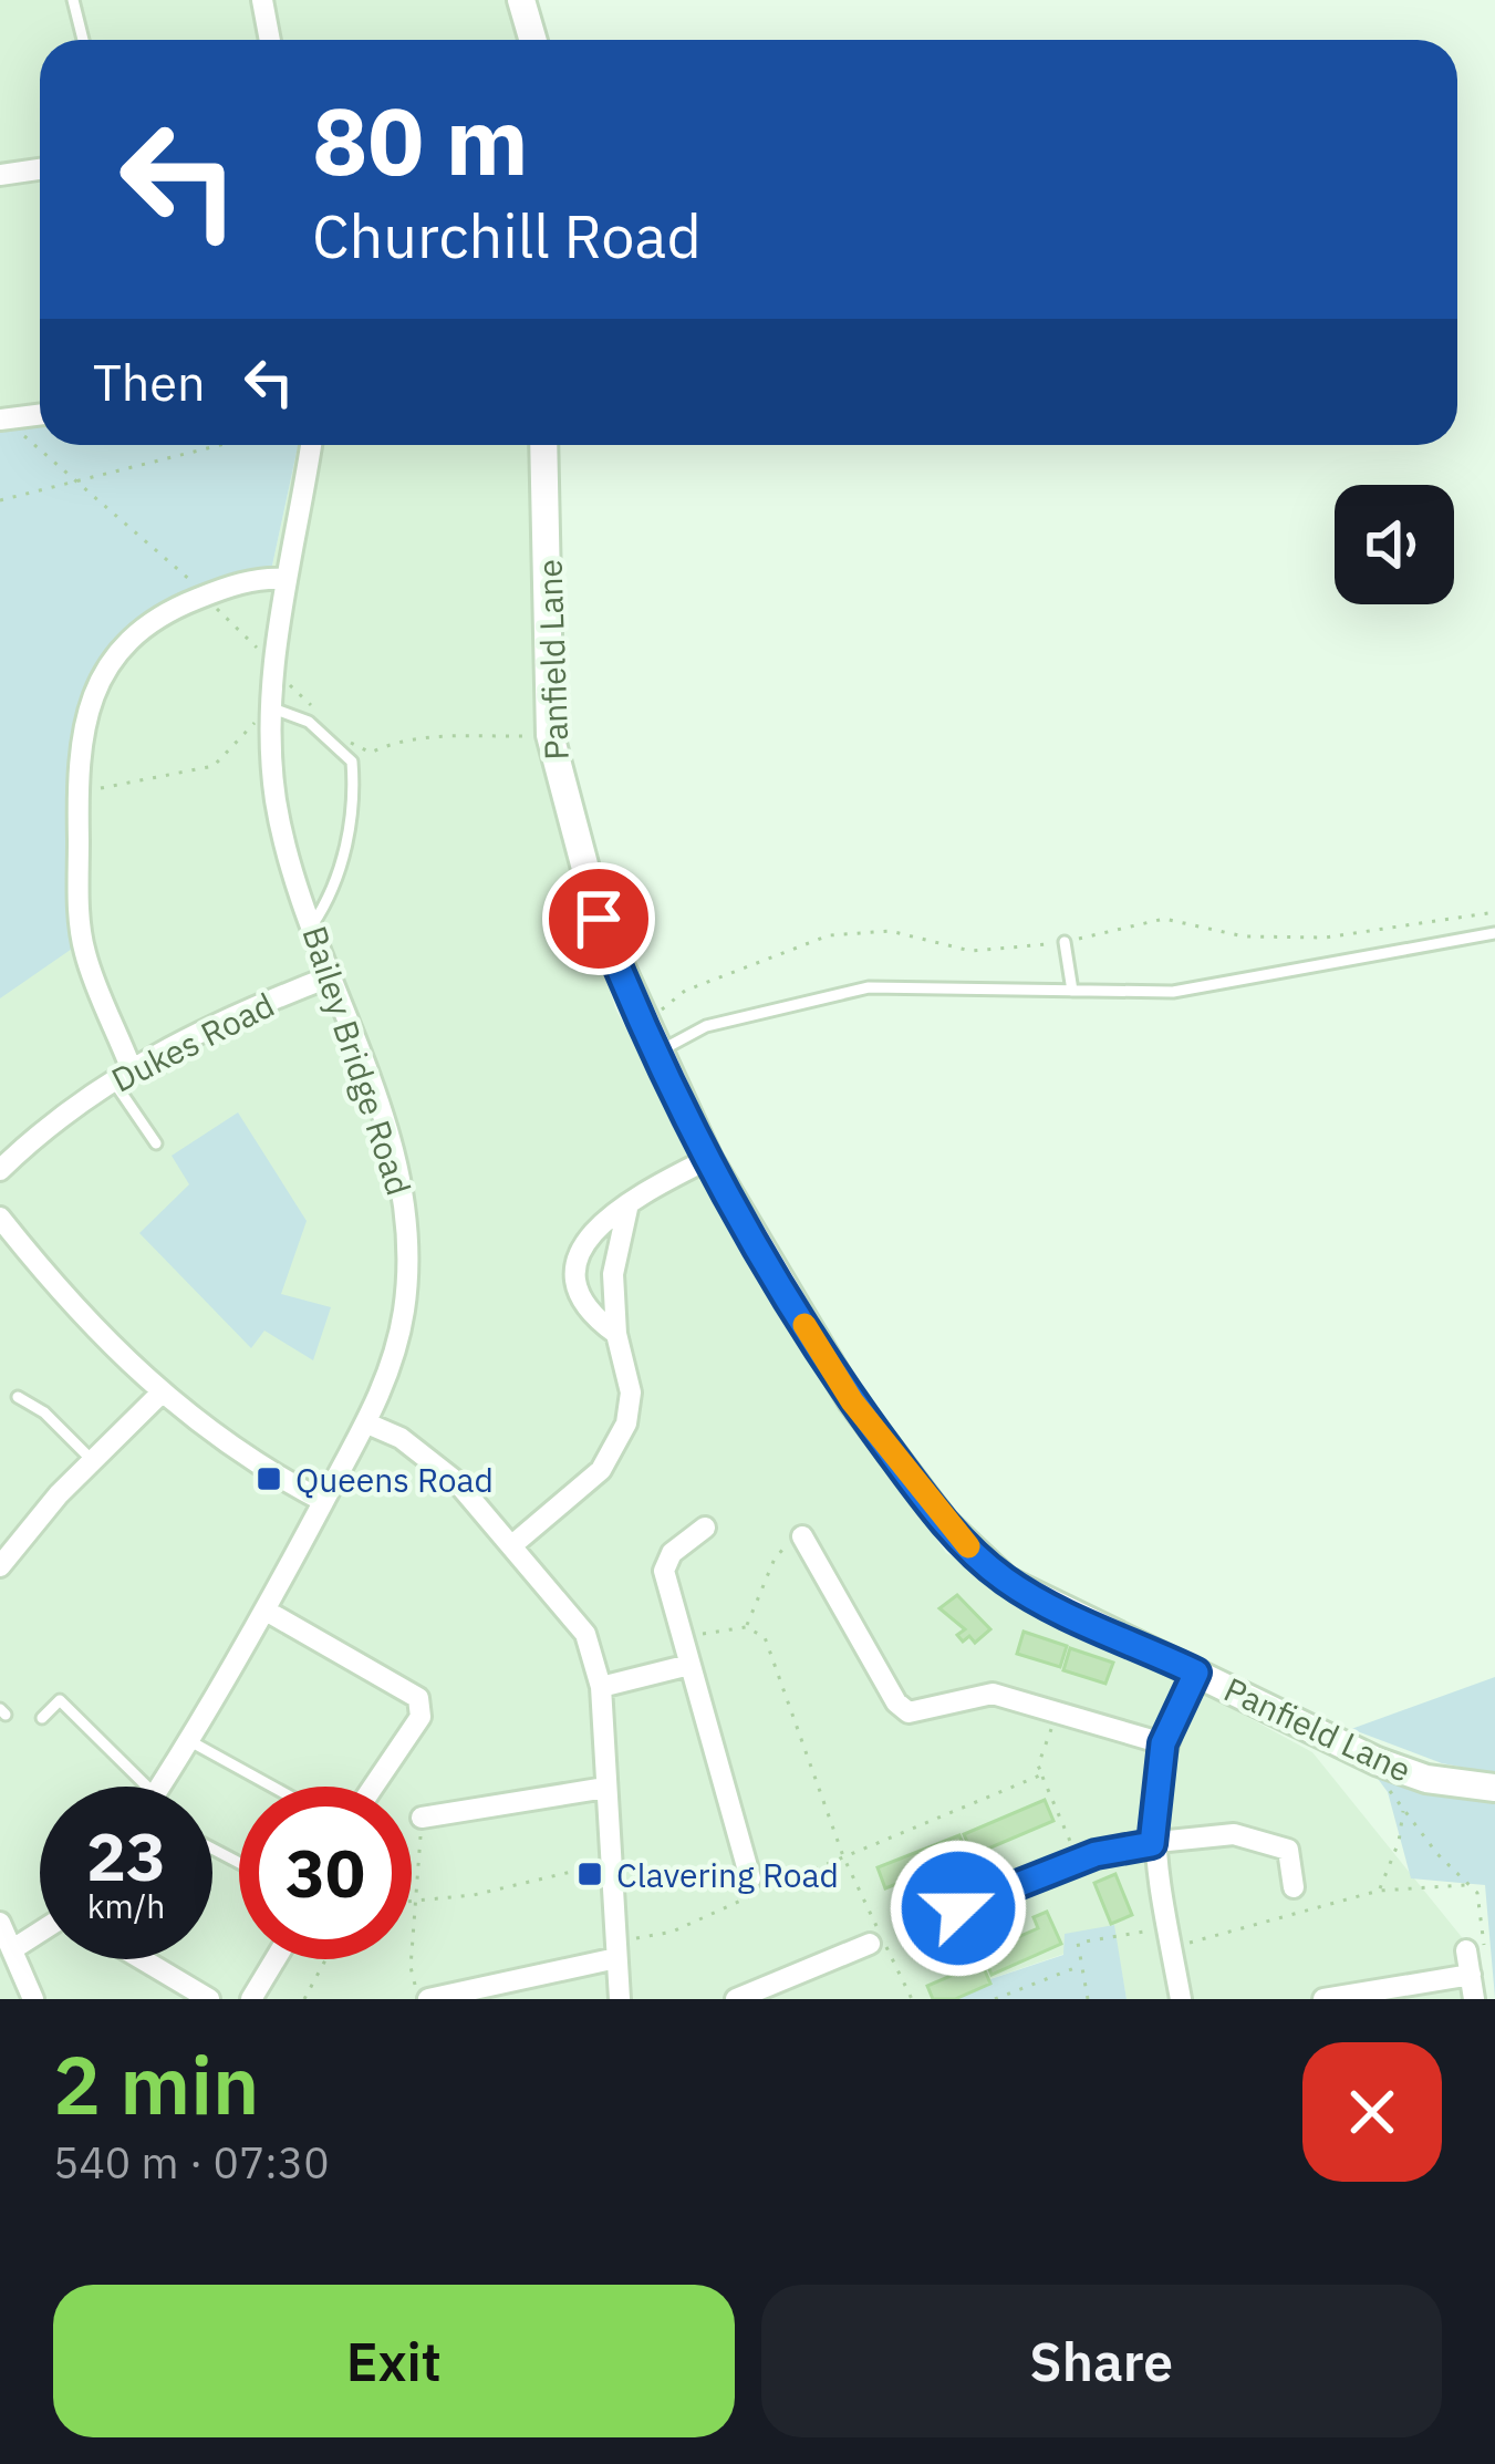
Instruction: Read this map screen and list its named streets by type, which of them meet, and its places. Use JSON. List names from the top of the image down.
{
  "streets": {
    "street": ["Panfield Lane", "Dukes Road", "Bailey Bridge Road"]
  },
  "crossings": [
    ["Dukes Road", "Bailey Bridge Road"]
  ],
  "places": {
    "transit": ["Queens Road", "Clavering Road"]
  },
  "page": {
    "turn": ["80 m", "Churchill Road"],
    "then": "Then",
    "speed": "23 km/h",
    "limit": "30",
    "heading": ["2 min", "540 m · 07:30"],
    "buttons": ["Exit", "Share"]
  }
}
